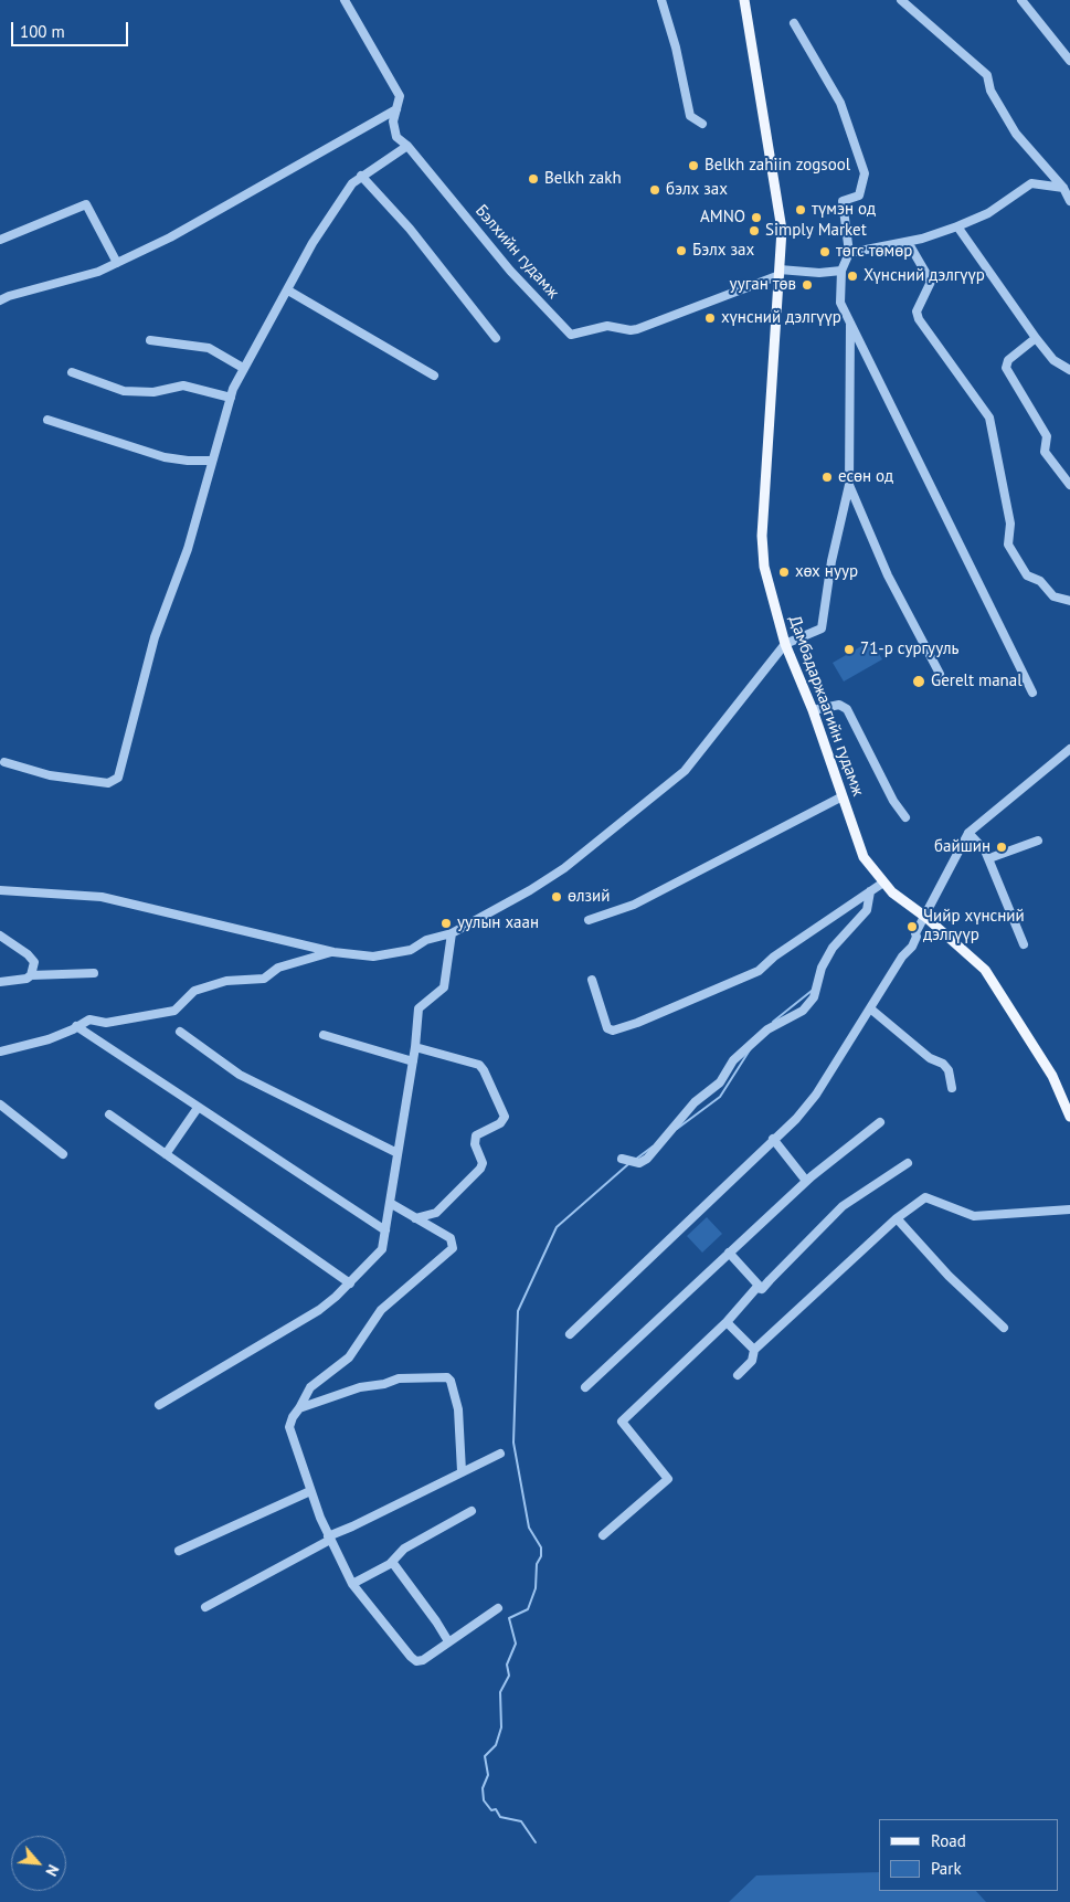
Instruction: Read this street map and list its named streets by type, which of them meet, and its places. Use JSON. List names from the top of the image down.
{
  "streets": {
    "main road": ["Дамбадаржаагийн гудамж"],
    "street": ["Бэлхийн гудамж"]
  },
  "crossings": [
    ["Бэлхийн гудамж", "Дамбадаржаагийн гудамж"]
  ],
  "places": [
    "Belkh zahiin zogsool",
    "Belkh zakh",
    "бэлх зах",
    "түмэн од",
    "AMNO",
    "Simply Market",
    "Бэлх зах",
    "төгс төмөр",
    "Хүнсний дэлгүүр",
    "ууган төв",
    "хүнсний дэлгүүр",
    "есөн од",
    "хөх нуур",
    "71-р сургууль",
    "Gerelt manal",
    "байшин",
    "өлзий",
    "уулын хаан",
    "Чийр хүнсний дэлгүүр"
  ],
  "legend": ["Road", "Park"],
  "scale_bar": "100 m",
  "north": "bottom right"
}
